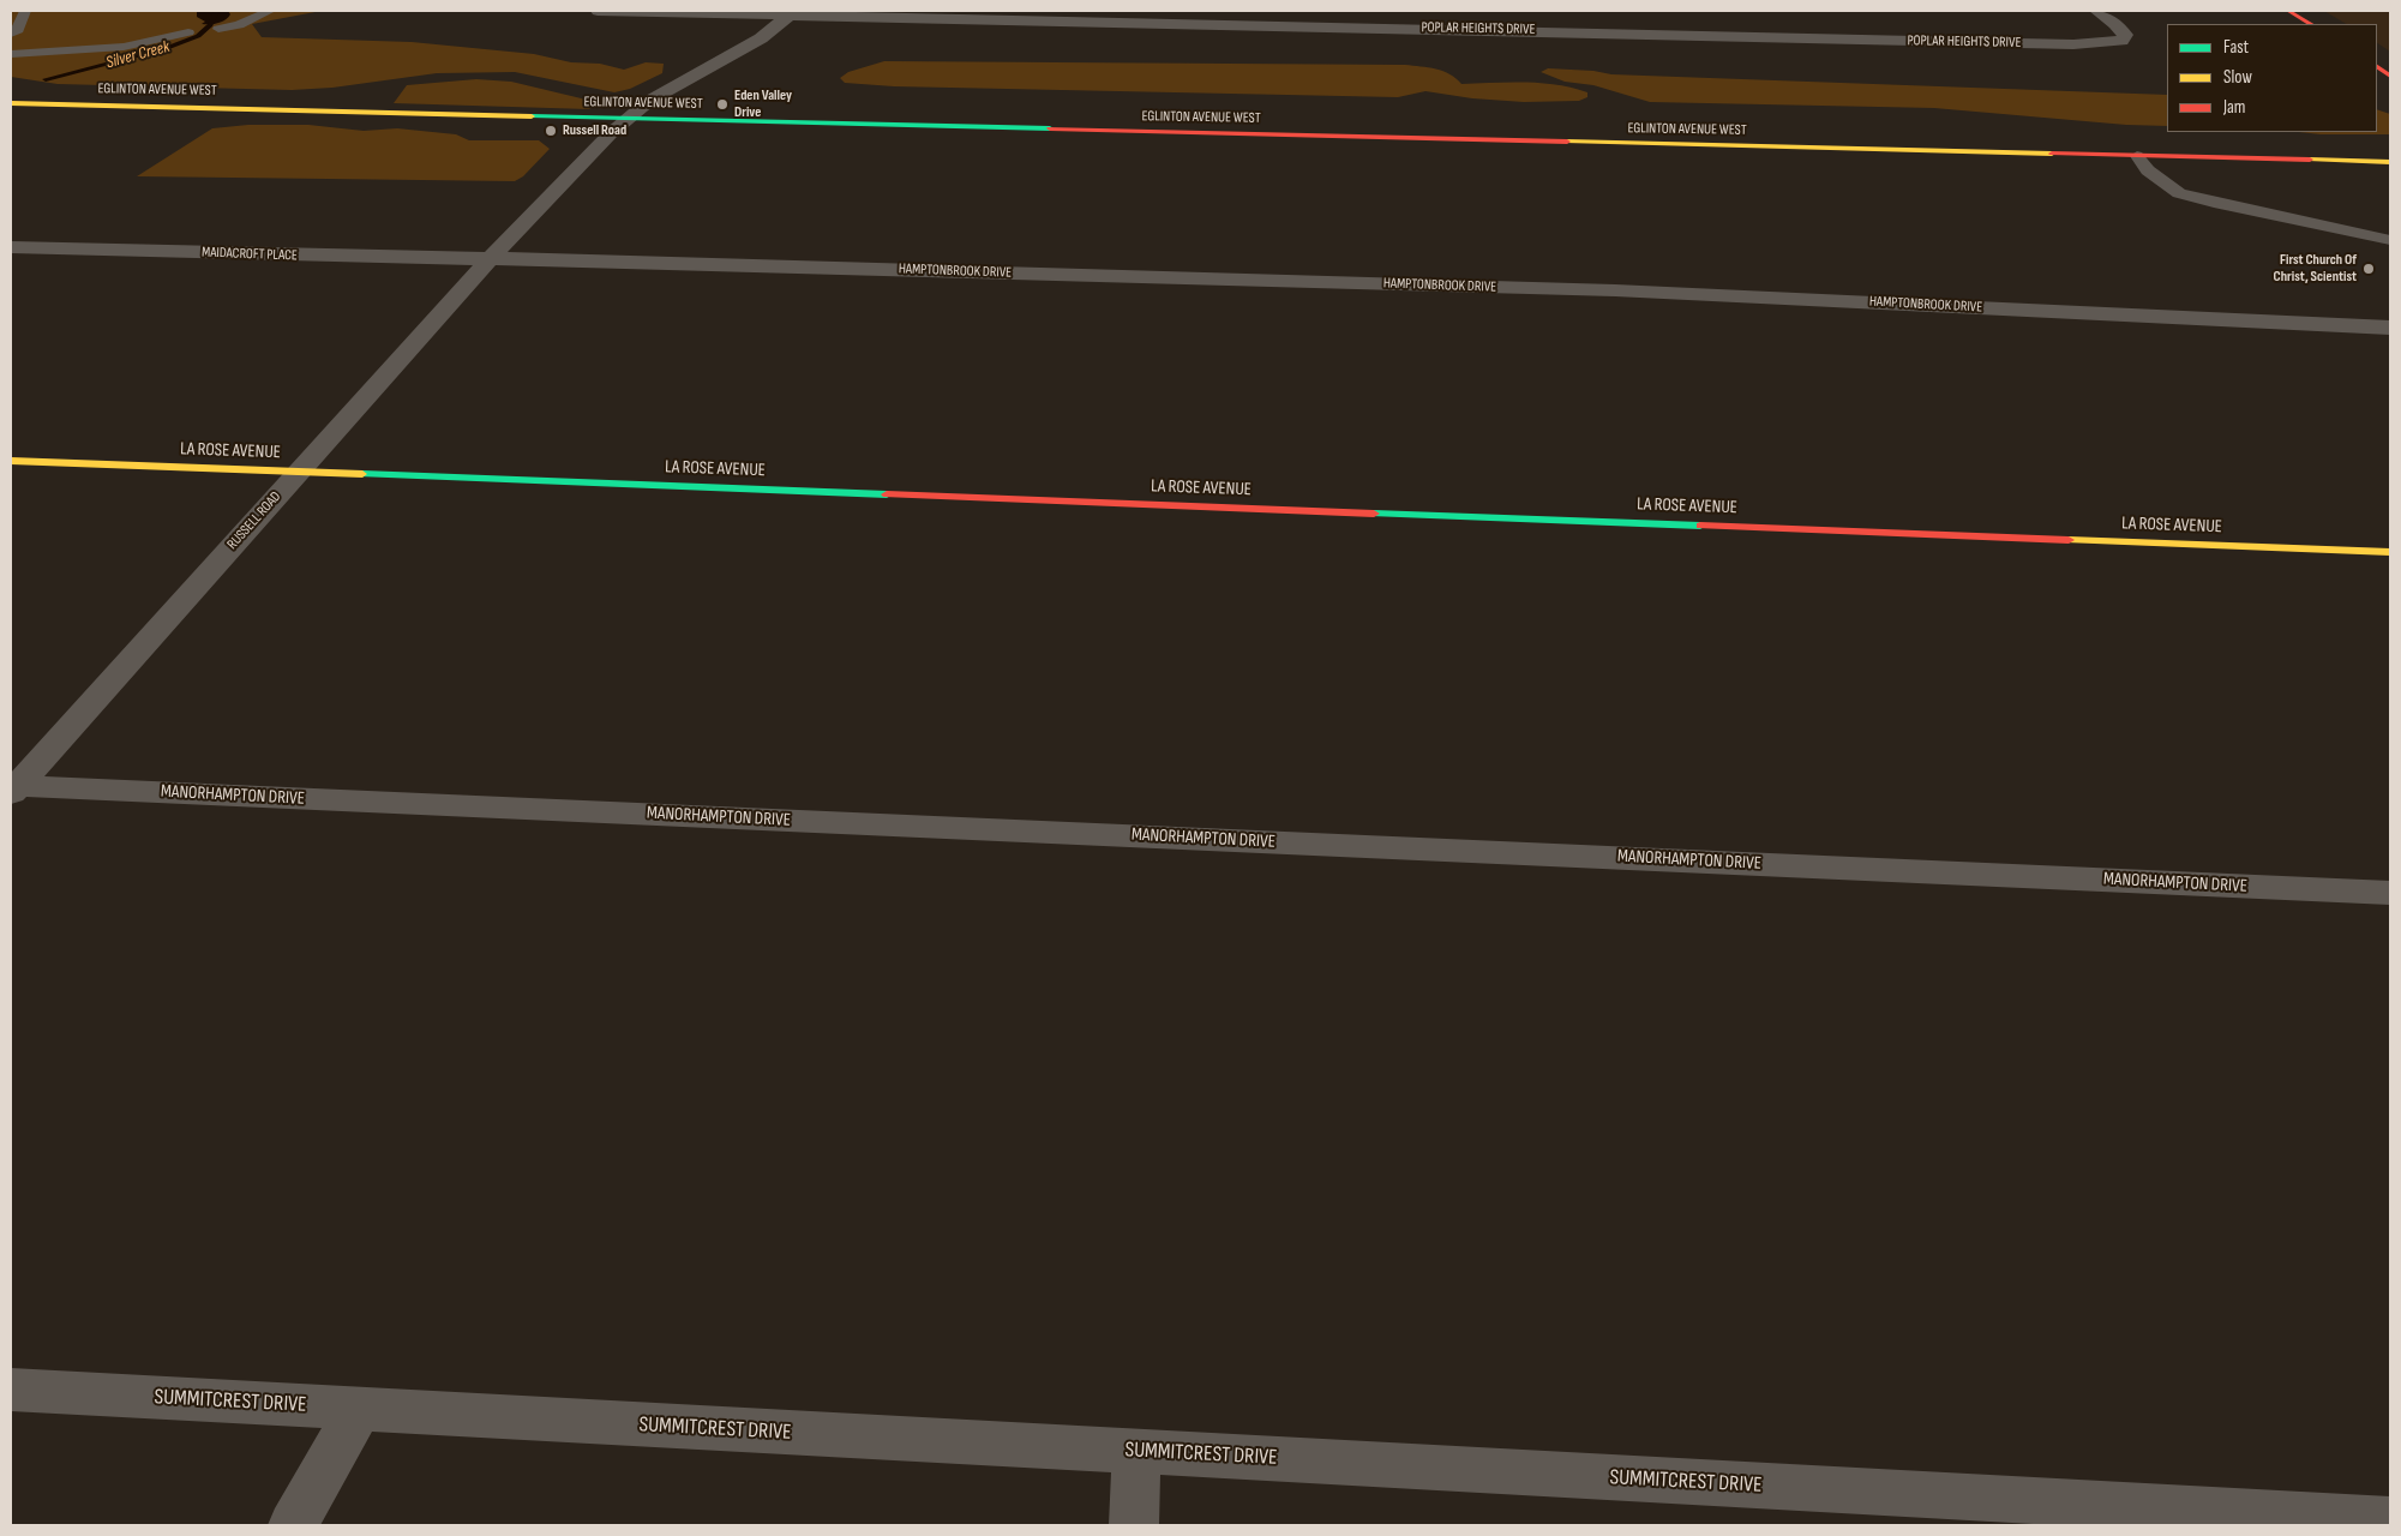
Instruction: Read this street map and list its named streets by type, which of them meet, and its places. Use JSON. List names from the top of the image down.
{
  "streets": {
    "main road": ["EGLINTON AVENUE WEST", "LA ROSE AVENUE"],
    "street": [
      "POPLAR HEIGHTS DRIVE",
      "MAIDACROFT PLACE",
      "HAMPTONBROOK DRIVE",
      "RUSSELL ROAD",
      "MANORHAMPTON DRIVE",
      "SUMMITCREST DRIVE"
    ]
  },
  "crossings": [
    ["EGLINTON AVENUE WEST", "RUSSELL ROAD"],
    ["MAIDACROFT PLACE", "HAMPTONBROOK DRIVE"],
    ["MAIDACROFT PLACE", "RUSSELL ROAD"],
    ["HAMPTONBROOK DRIVE", "RUSSELL ROAD"],
    ["LA ROSE AVENUE", "RUSSELL ROAD"],
    ["RUSSELL ROAD", "MANORHAMPTON DRIVE"]
  ],
  "water": ["Silver Creek"],
  "places": ["Eden Valley Drive", "Russell Road", "First Church Of Christ, Scientist"],
  "legend": ["Fast", "Slow", "Jam"]
}
